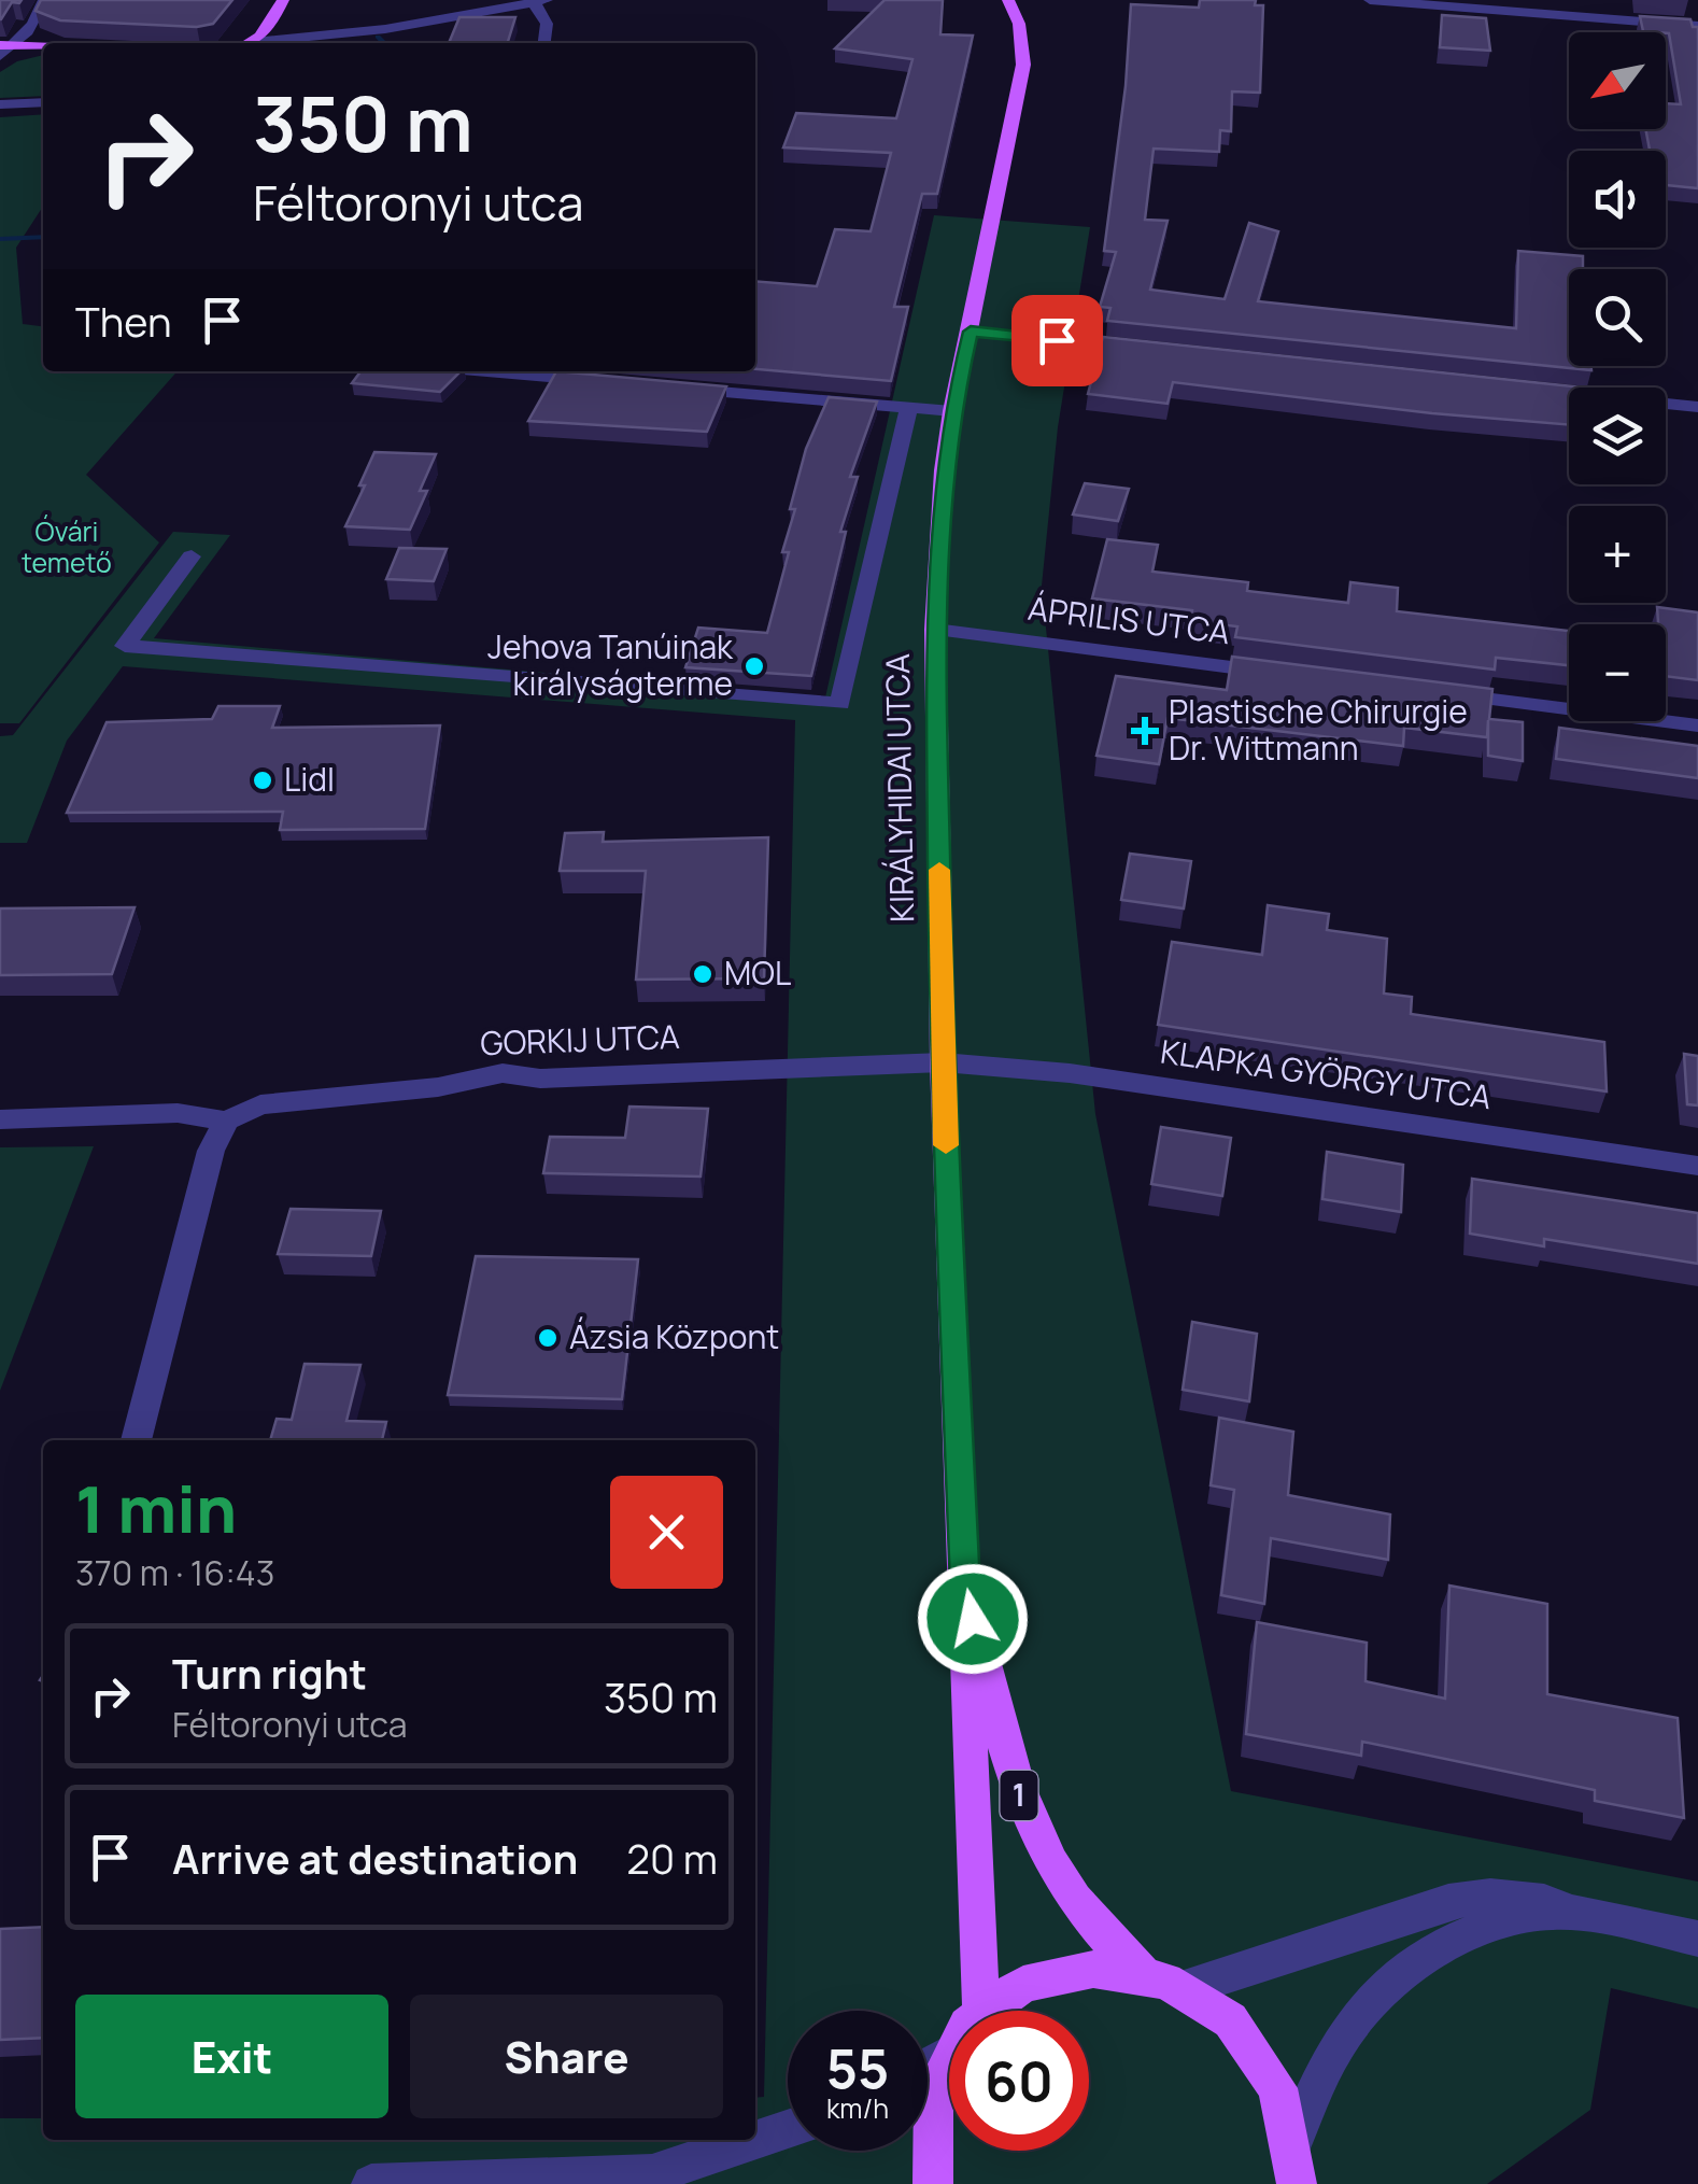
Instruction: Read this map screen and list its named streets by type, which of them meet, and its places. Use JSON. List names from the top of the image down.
{
  "streets": {
    "main road": ["KIRÁLYHIDAI UTCA", "1"],
    "street": ["ÁPRILIS UTCA", "GORKIJ UTCA", "KLAPKA GYÖRGY UTCA"]
  },
  "crossings": [
    ["ÁPRILIS UTCA", "KIRÁLYHIDAI UTCA"],
    ["KIRÁLYHIDAI UTCA", "GORKIJ UTCA"],
    ["KIRÁLYHIDAI UTCA", "KLAPKA GYÖRGY UTCA"],
    ["KIRÁLYHIDAI UTCA", "1"],
    ["GORKIJ UTCA", "KLAPKA GYÖRGY UTCA"]
  ],
  "parks": ["Óvári temető"],
  "places": {
    "other": [
      "Jehova Tanúinak királyságterme",
      "Lidl",
      "MOL",
      "Ázsia Központ"
    ],
    "health": ["Plastische Chirurgie Dr. Wittmann"]
  },
  "north": "bottom left",
  "page": {
    "map_buttons": ["+", "−"],
    "turn": ["350 m", "Féltoronyi utca"],
    "then": "Then",
    "heading": ["1 min", "370 m · 16:43"],
    "list": [
      {
        "name": "Turn right",
        "note": "Féltoronyi utca",
        "value": "350 m"
      },
      {
        "name": "Arrive at destination",
        "value": "20 m"
      }
    ],
    "buttons": ["Exit", "Share"],
    "speed": "55 km/h",
    "limit": "60"
  }
}
